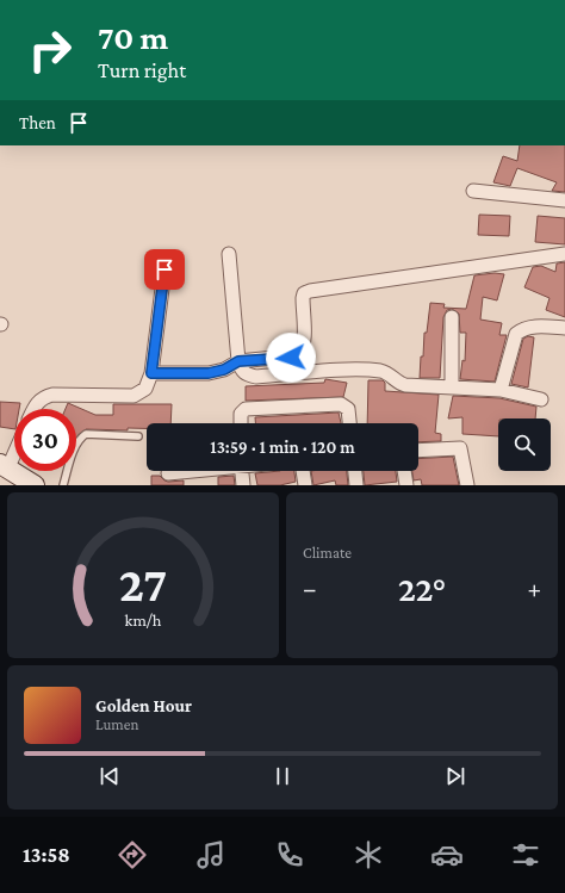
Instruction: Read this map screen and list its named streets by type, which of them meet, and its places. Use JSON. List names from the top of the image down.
{
  "page": {
    "turn": ["70 m", "Turn right"],
    "then": "Then",
    "limit": "30",
    "trip": "13:59 · 1 min · 120 m",
    "tile": "Climate",
    "heat": ["−", "22°", "+"],
    "song": ["Golden Hour", "Lumen"],
    "tabs": "13:58",
    "gauge": ["27", "km/h"]
  }
}
